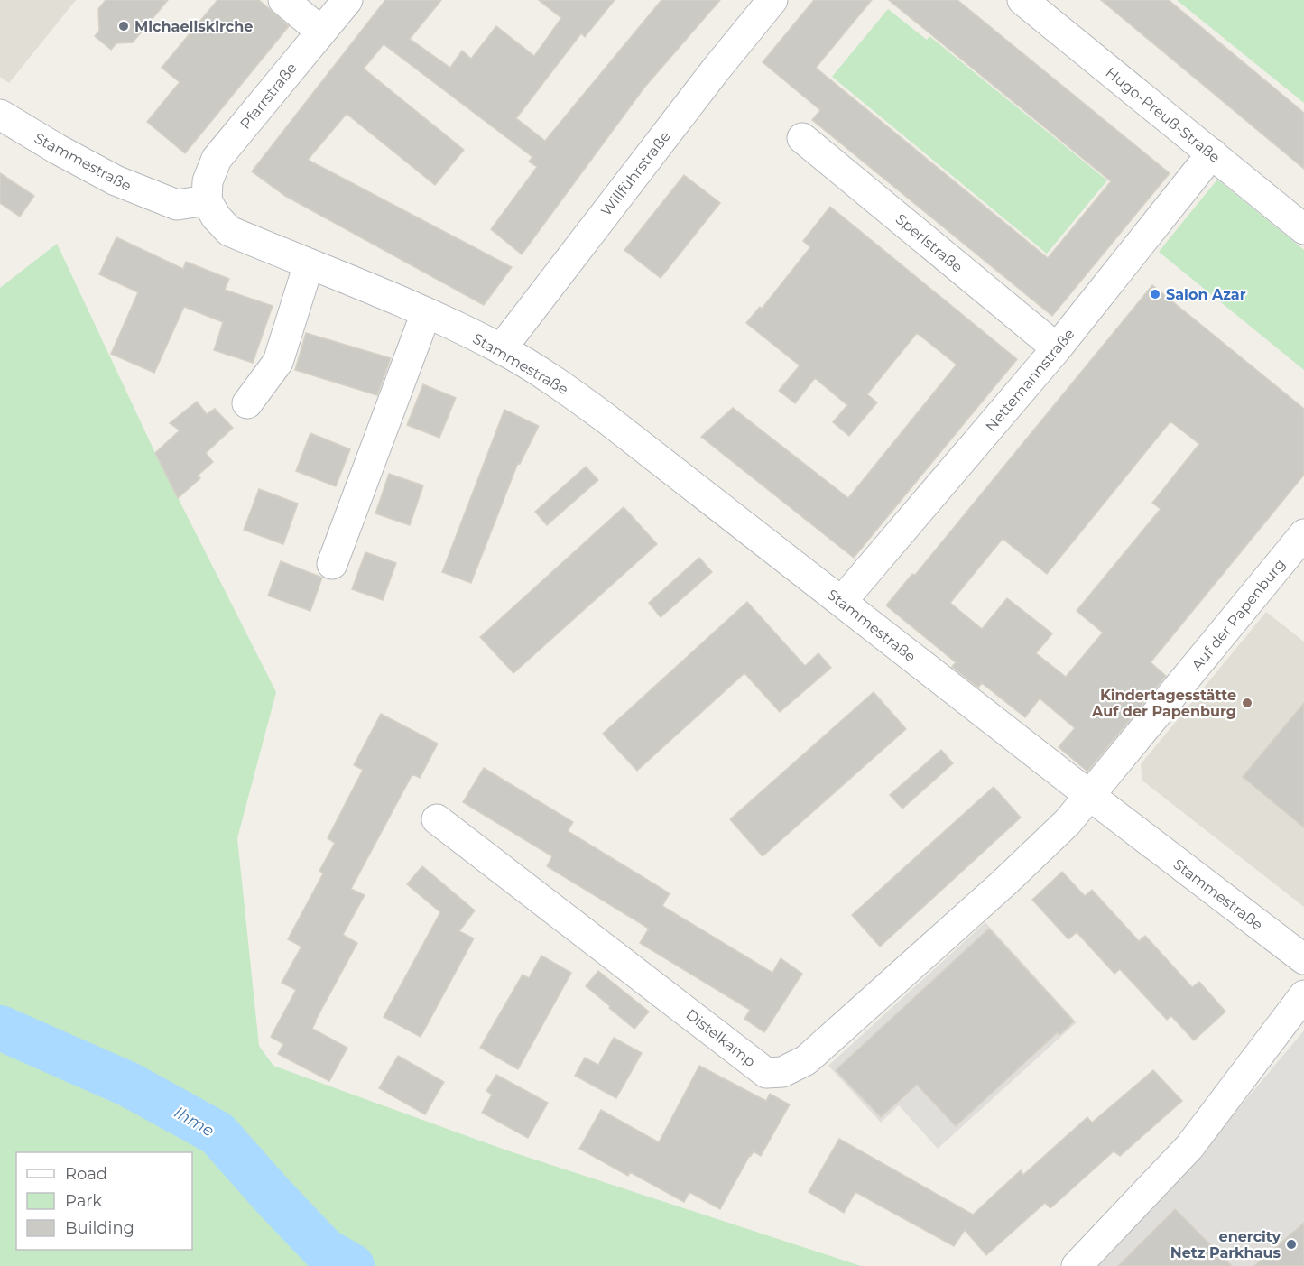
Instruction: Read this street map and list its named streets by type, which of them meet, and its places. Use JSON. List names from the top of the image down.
{
  "streets": {
    "street": [
      "Pfarrstraße",
      "Hugo-Preuß-Straße",
      "Stammestraße",
      "Willführstraße",
      "Sperlstraße",
      "Nettemannstraße",
      "Auf der Papenburg",
      "Distelkamp"
    ]
  },
  "crossings": [
    ["Pfarrstraße", "Stammestraße"],
    ["Hugo-Preuß-Straße", "Nettemannstraße"],
    ["Stammestraße", "Willführstraße"],
    ["Stammestraße", "Nettemannstraße"],
    ["Stammestraße", "Auf der Papenburg"],
    ["Stammestraße", "Distelkamp"],
    ["Sperlstraße", "Nettemannstraße"],
    ["Auf der Papenburg", "Distelkamp"]
  ],
  "water": ["Ihme"],
  "places": [
    "Michaeliskirche",
    "Salon Azar",
    "Kindertagesstätte Auf der Papenburg",
    "enercity Netz Parkhaus"
  ],
  "legend": ["Road", "Park", "Building"]
}
